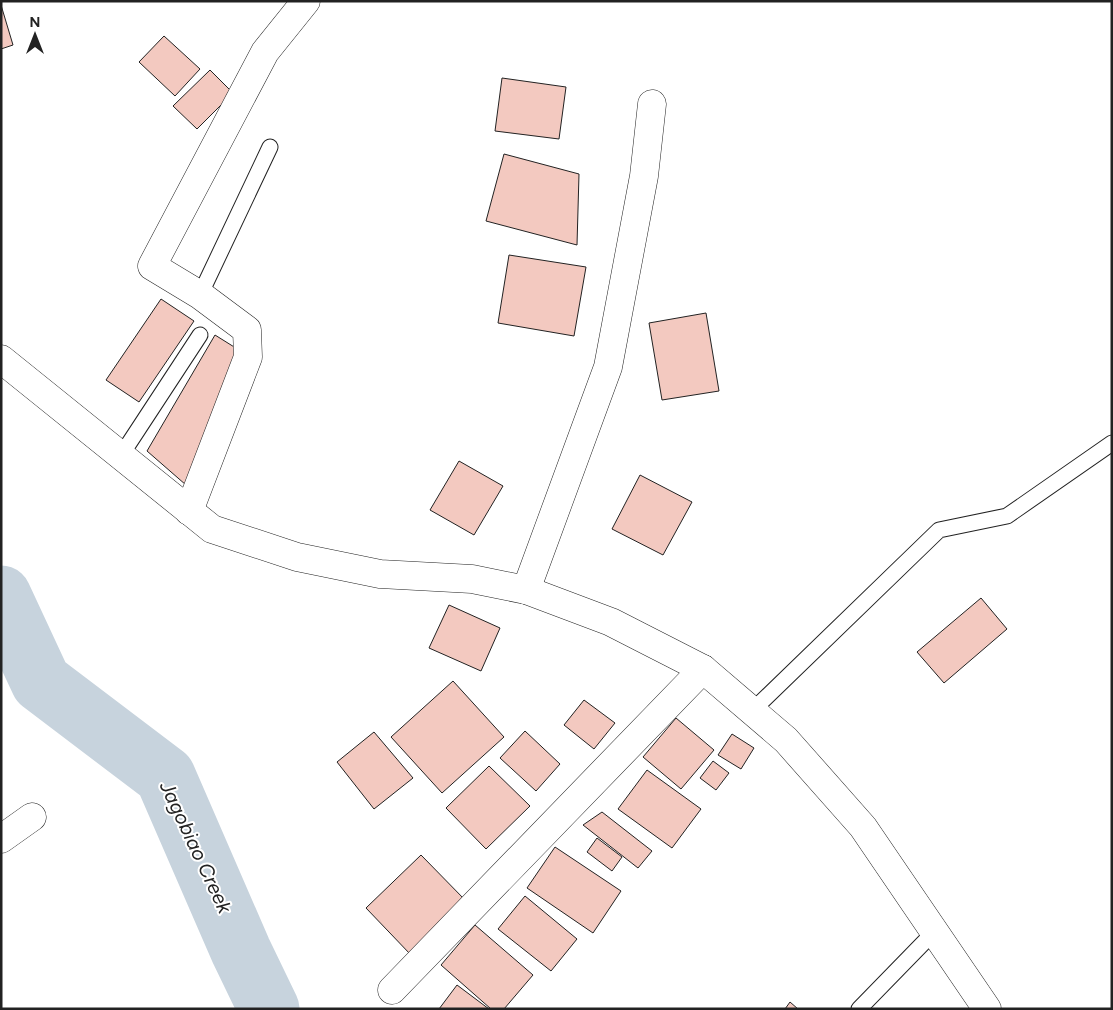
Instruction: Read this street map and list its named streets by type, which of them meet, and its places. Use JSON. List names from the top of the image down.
{
  "water": ["Jagobiao Creek"],
  "north": "top"
}
